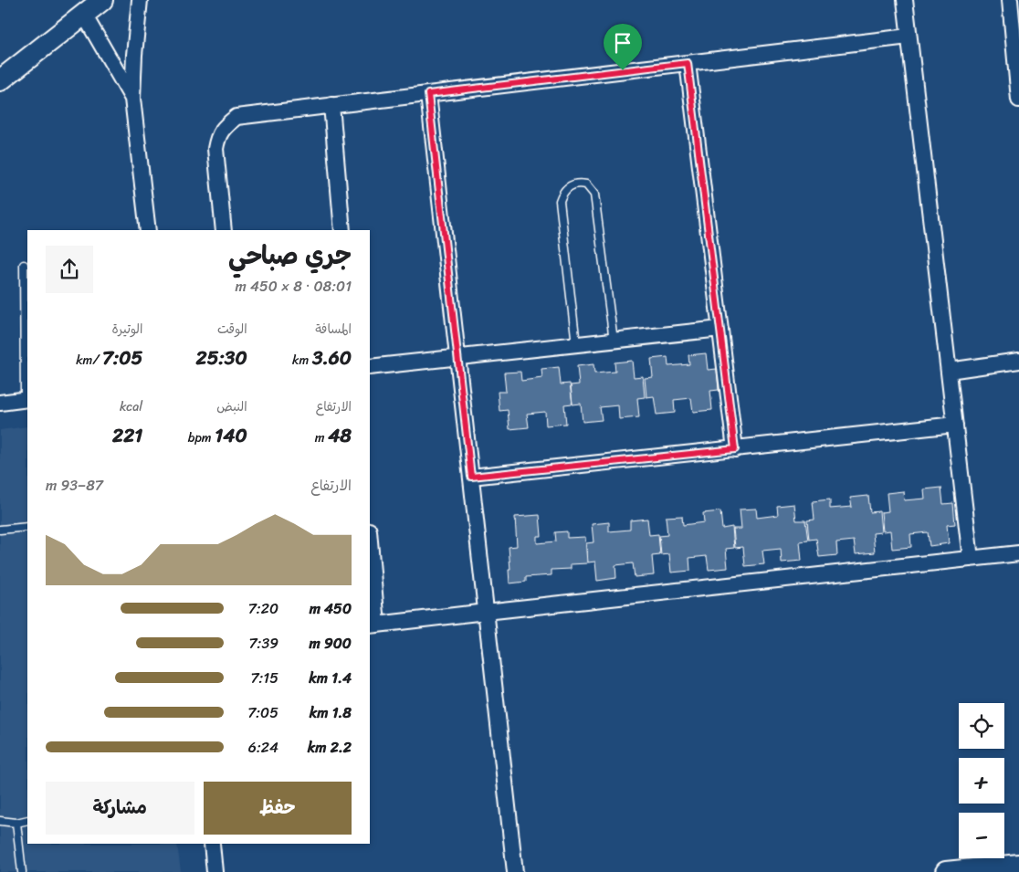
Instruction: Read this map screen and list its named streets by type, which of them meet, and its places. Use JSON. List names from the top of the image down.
{
  "page": {
    "heading": ["جري صباحي", "08:01 · 8 × 450 m"],
    "stats": [
      ["المسافة", "3.60 km"],
      ["الوقت", "25:30"],
      ["الوتيرة", "7:05 /km"],
      ["الارتفاع", "48 m"],
      ["النبض", "140 bpm"],
      ["kcal", "221"]
    ],
    "chart": ["الارتفاع", "87–93 m"],
    "list": [
      {
        "name": "450 m",
        "note": "7:20"
      },
      {
        "name": "900 m",
        "note": "7:39"
      },
      {
        "name": "1.4 km",
        "note": "7:15"
      },
      {
        "name": "1.8 km",
        "note": "7:05"
      },
      {
        "name": "2.2 km",
        "note": "6:24"
      }
    ],
    "map_buttons": ["+", "−"],
    "buttons": ["حفظ", "مشاركة"]
  }
}
